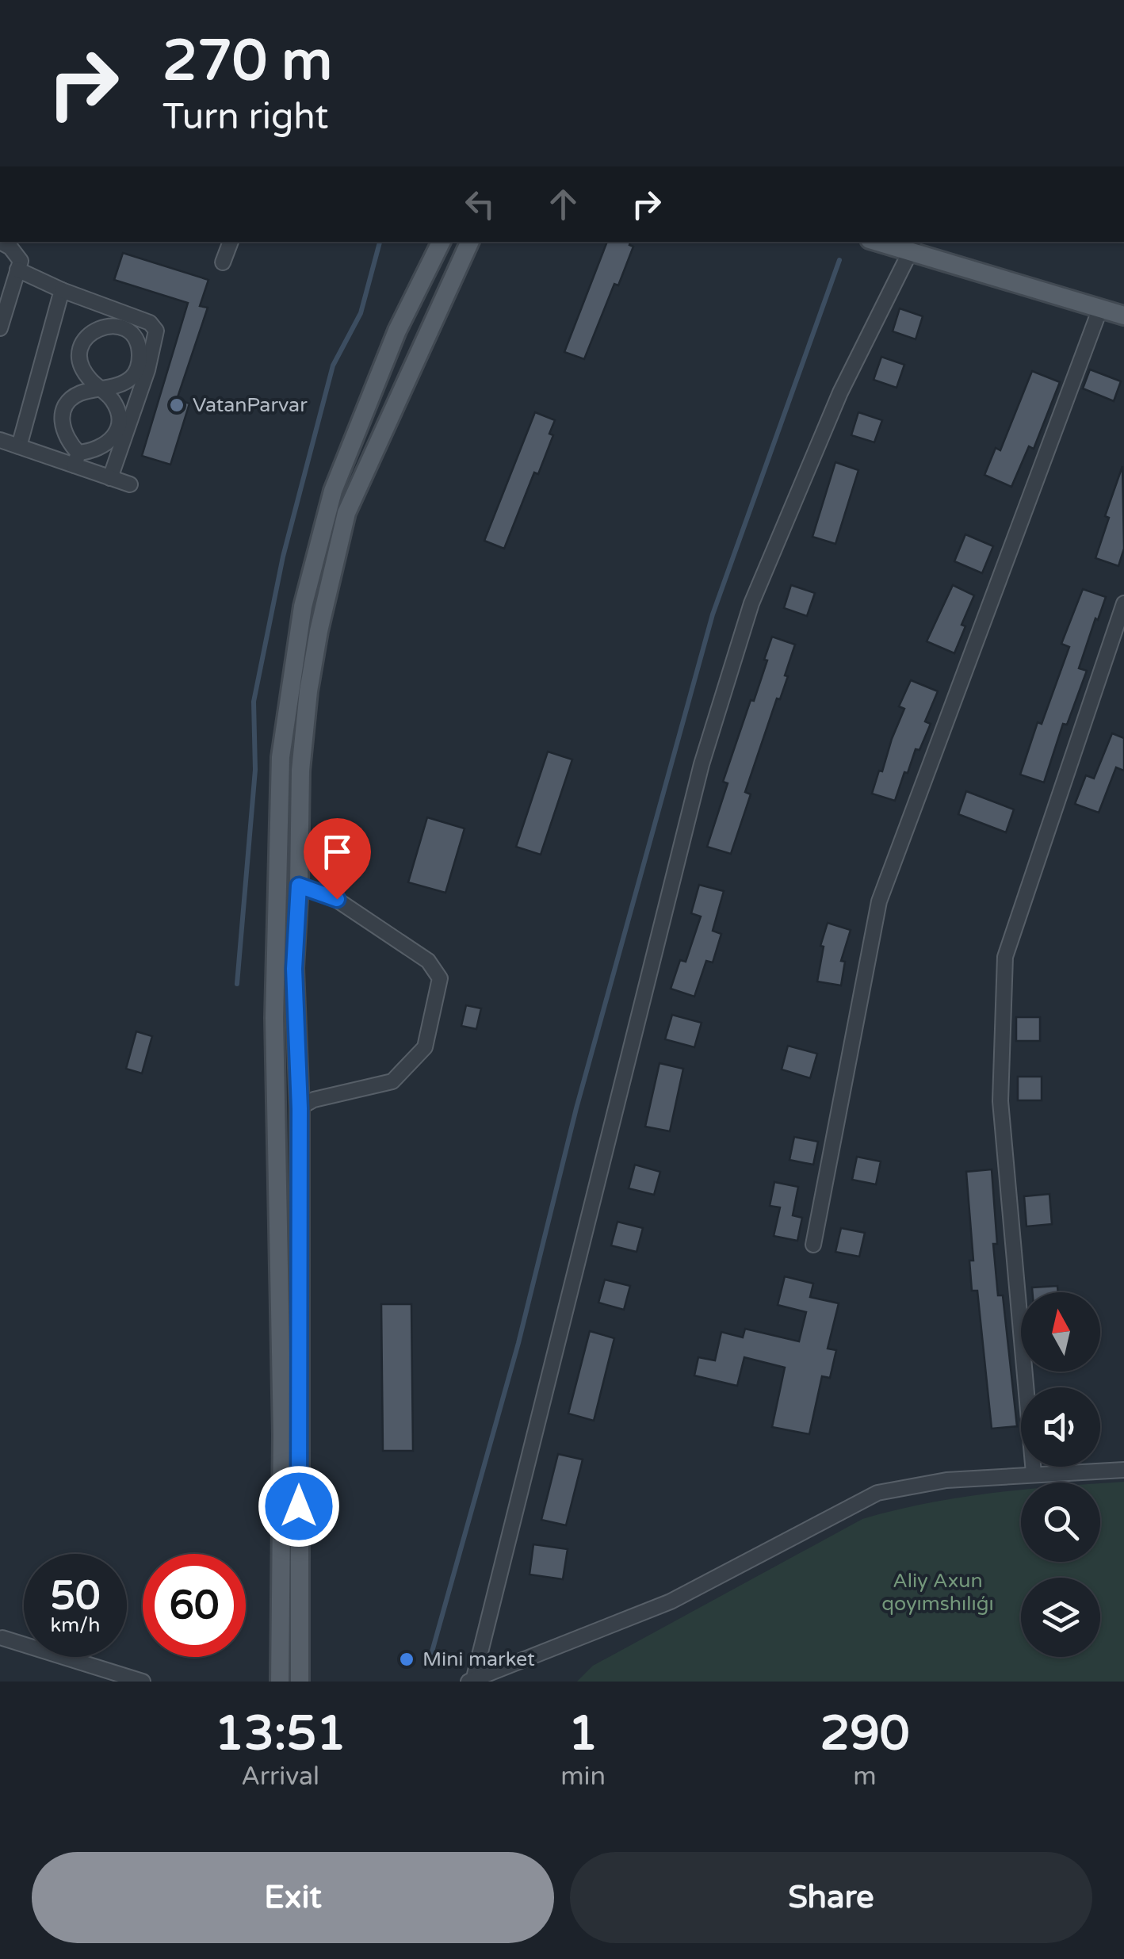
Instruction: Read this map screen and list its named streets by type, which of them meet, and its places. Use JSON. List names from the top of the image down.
{
  "parks": ["Aliy Axun qoyımshılıǵı"],
  "places": ["VatanParvar", "Mini market"],
  "north": "top",
  "page": {
    "turn": ["270 m", "Turn right"],
    "speed": "50 km/h",
    "limit": "60",
    "eta": [
      "13:51",
      "Arrival",
      "1",
      "min",
      "290",
      "m"
    ],
    "buttons": ["Exit", "Share"]
  }
}
